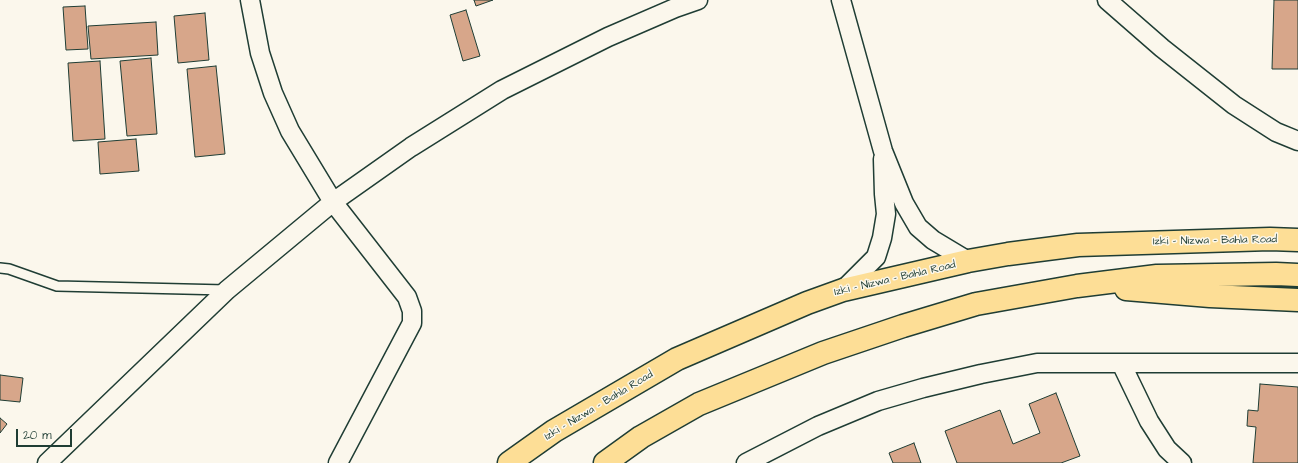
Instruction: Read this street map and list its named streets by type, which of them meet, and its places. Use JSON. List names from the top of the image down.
{
  "streets": {
    "main road": ["Izki - Nizwa - Bahla Road"]
  },
  "scale_bar": "20 m"
}
